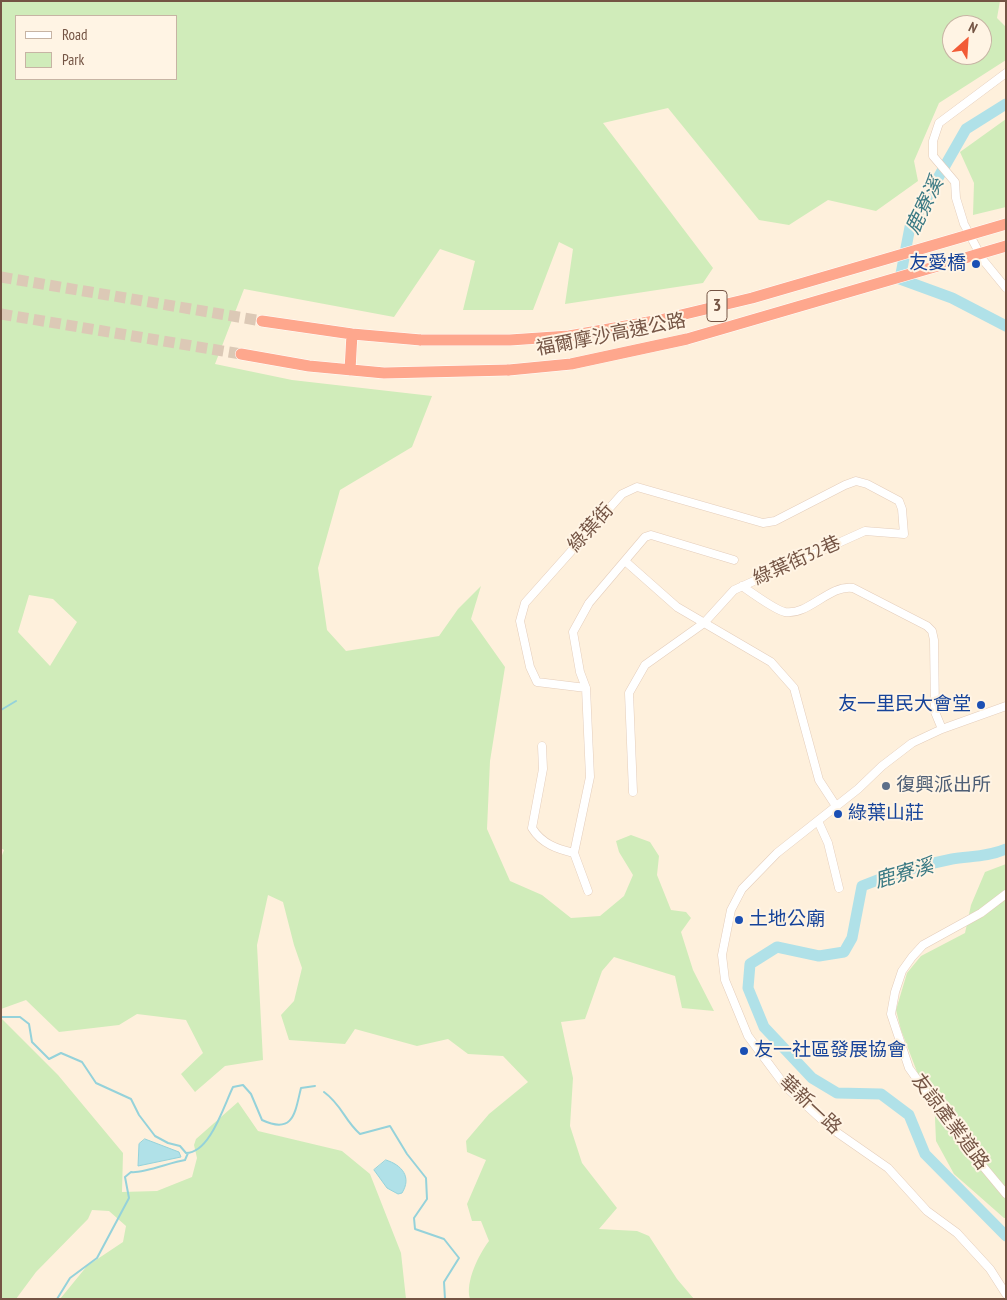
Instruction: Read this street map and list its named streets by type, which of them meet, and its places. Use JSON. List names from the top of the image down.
{
  "streets": {
    "highway": ["3", "福爾摩沙高速公路"],
    "street": [
      "綠葉街",
      "綠葉街32巷",
      "華新一路",
      "友諒產業道路"
    ]
  },
  "crossings": [
    ["綠葉街", "綠葉街32巷"]
  ],
  "water": ["鹿寮溪"],
  "places": [
    "友愛橋",
    "友一里民大會堂",
    "復興派出所",
    "綠葉山莊",
    "土地公廟",
    "友一社區發展協會"
  ],
  "legend": ["Road", "Park"],
  "north": "top right"
}
